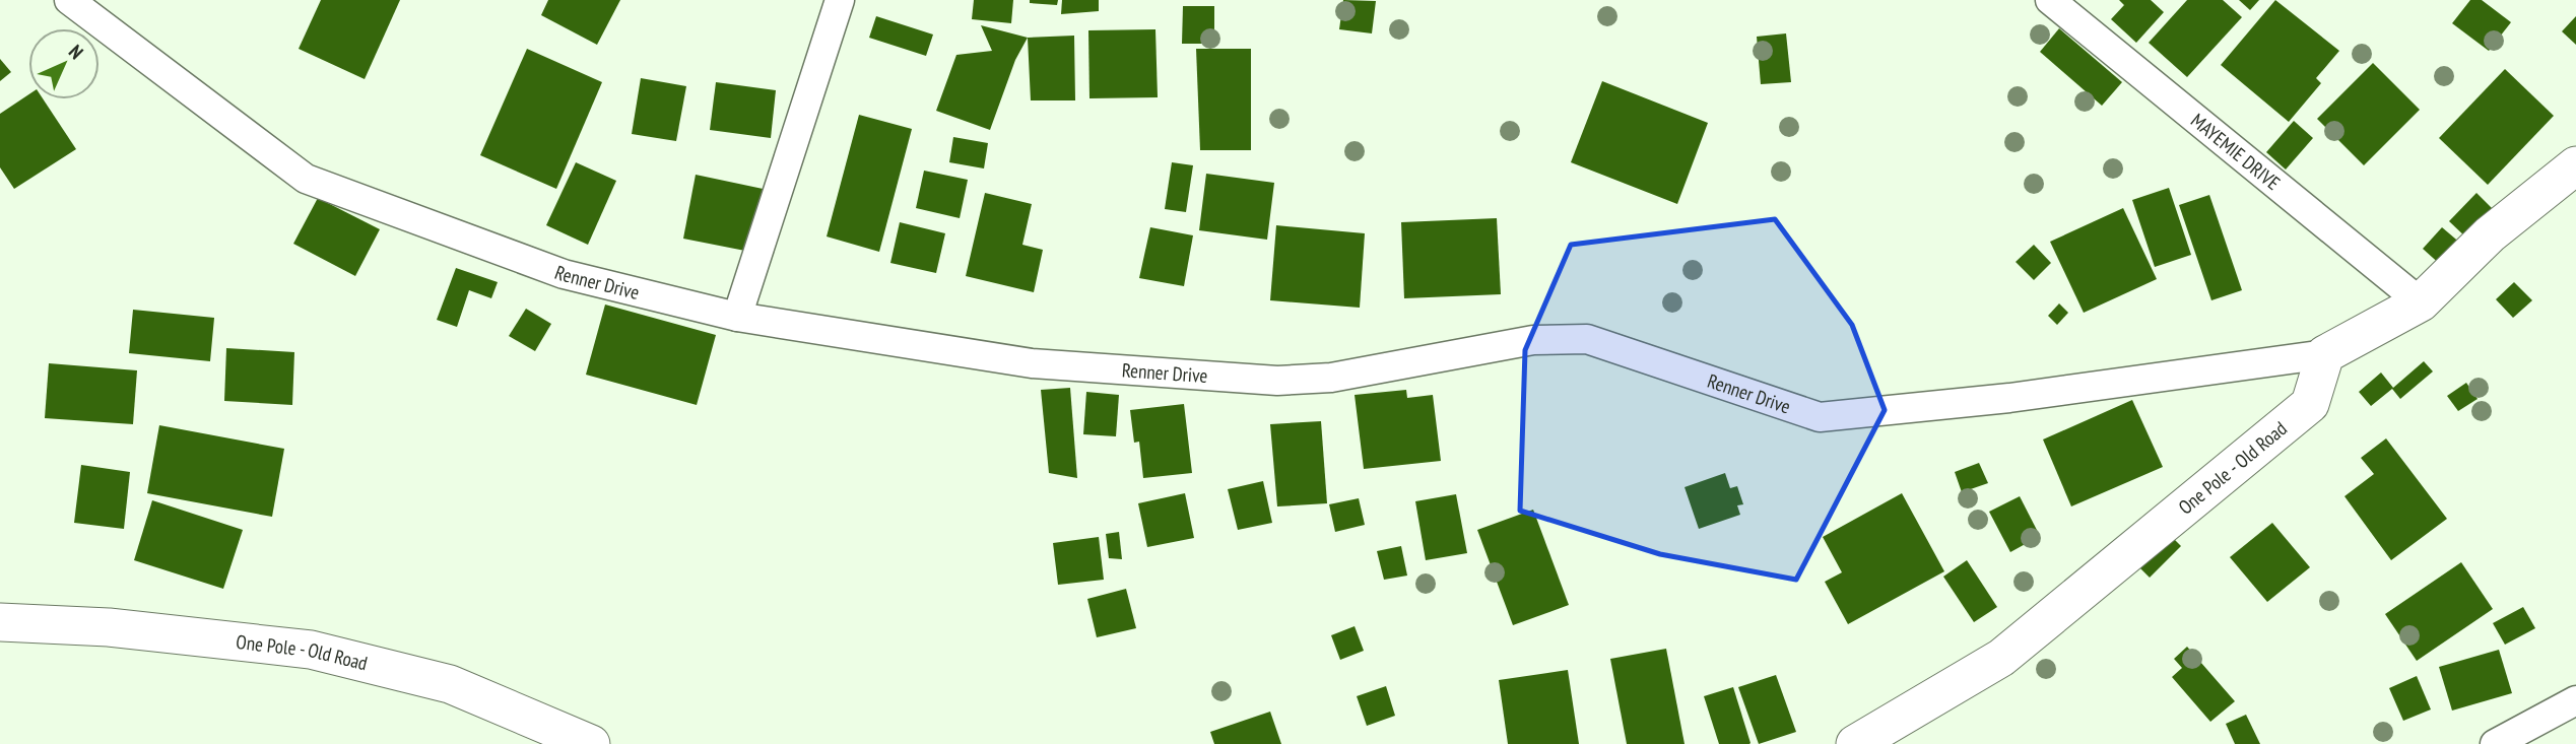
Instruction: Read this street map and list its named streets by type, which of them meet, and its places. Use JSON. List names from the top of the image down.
{
  "streets": {
    "street": ["MAYEMIE DRIVE", "Renner Drive", "One Pole - Old Road"]
  },
  "crossings": [
    ["Renner Drive", "One Pole - Old Road"]
  ],
  "north": "top right"
}
